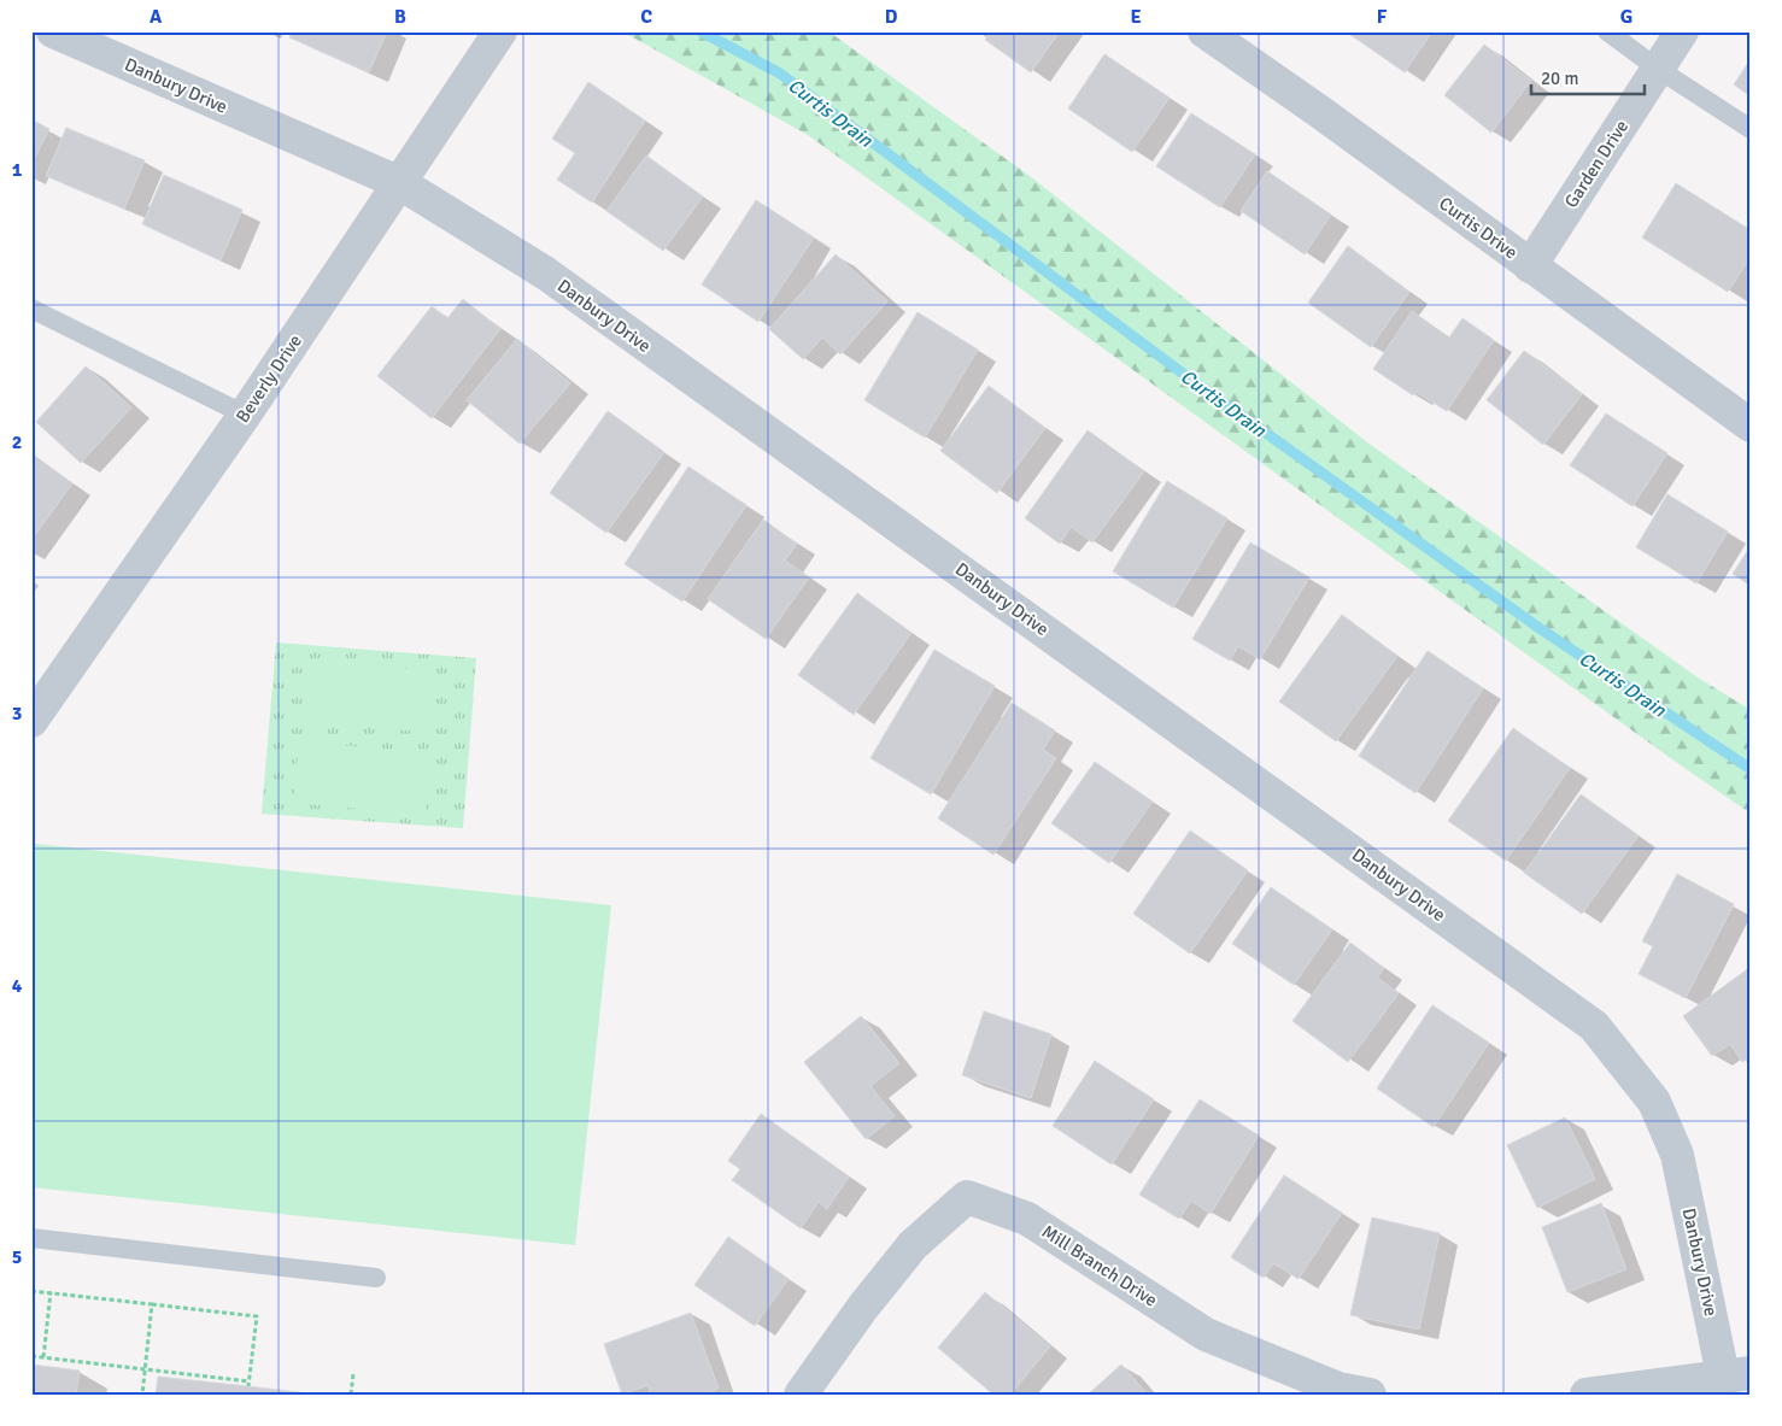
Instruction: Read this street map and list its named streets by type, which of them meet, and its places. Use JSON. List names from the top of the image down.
{
  "streets": {
    "street": [
      "Danbury Drive",
      "Garden Drive",
      "Curtis Drive",
      "Beverly Drive",
      "Mill Branch Drive"
    ]
  },
  "crossings": [
    ["Danbury Drive", "Beverly Drive"],
    ["Garden Drive", "Curtis Drive"]
  ],
  "water": ["Curtis Drain"],
  "scale_bar": "20 m",
  "grid": {
    "columns": [
      "A",
      "B",
      "C",
      "D",
      "E",
      "F",
      "G"
    ],
    "rows": [
      "1",
      "2",
      "3",
      "4",
      "5"
    ]
  }
}
